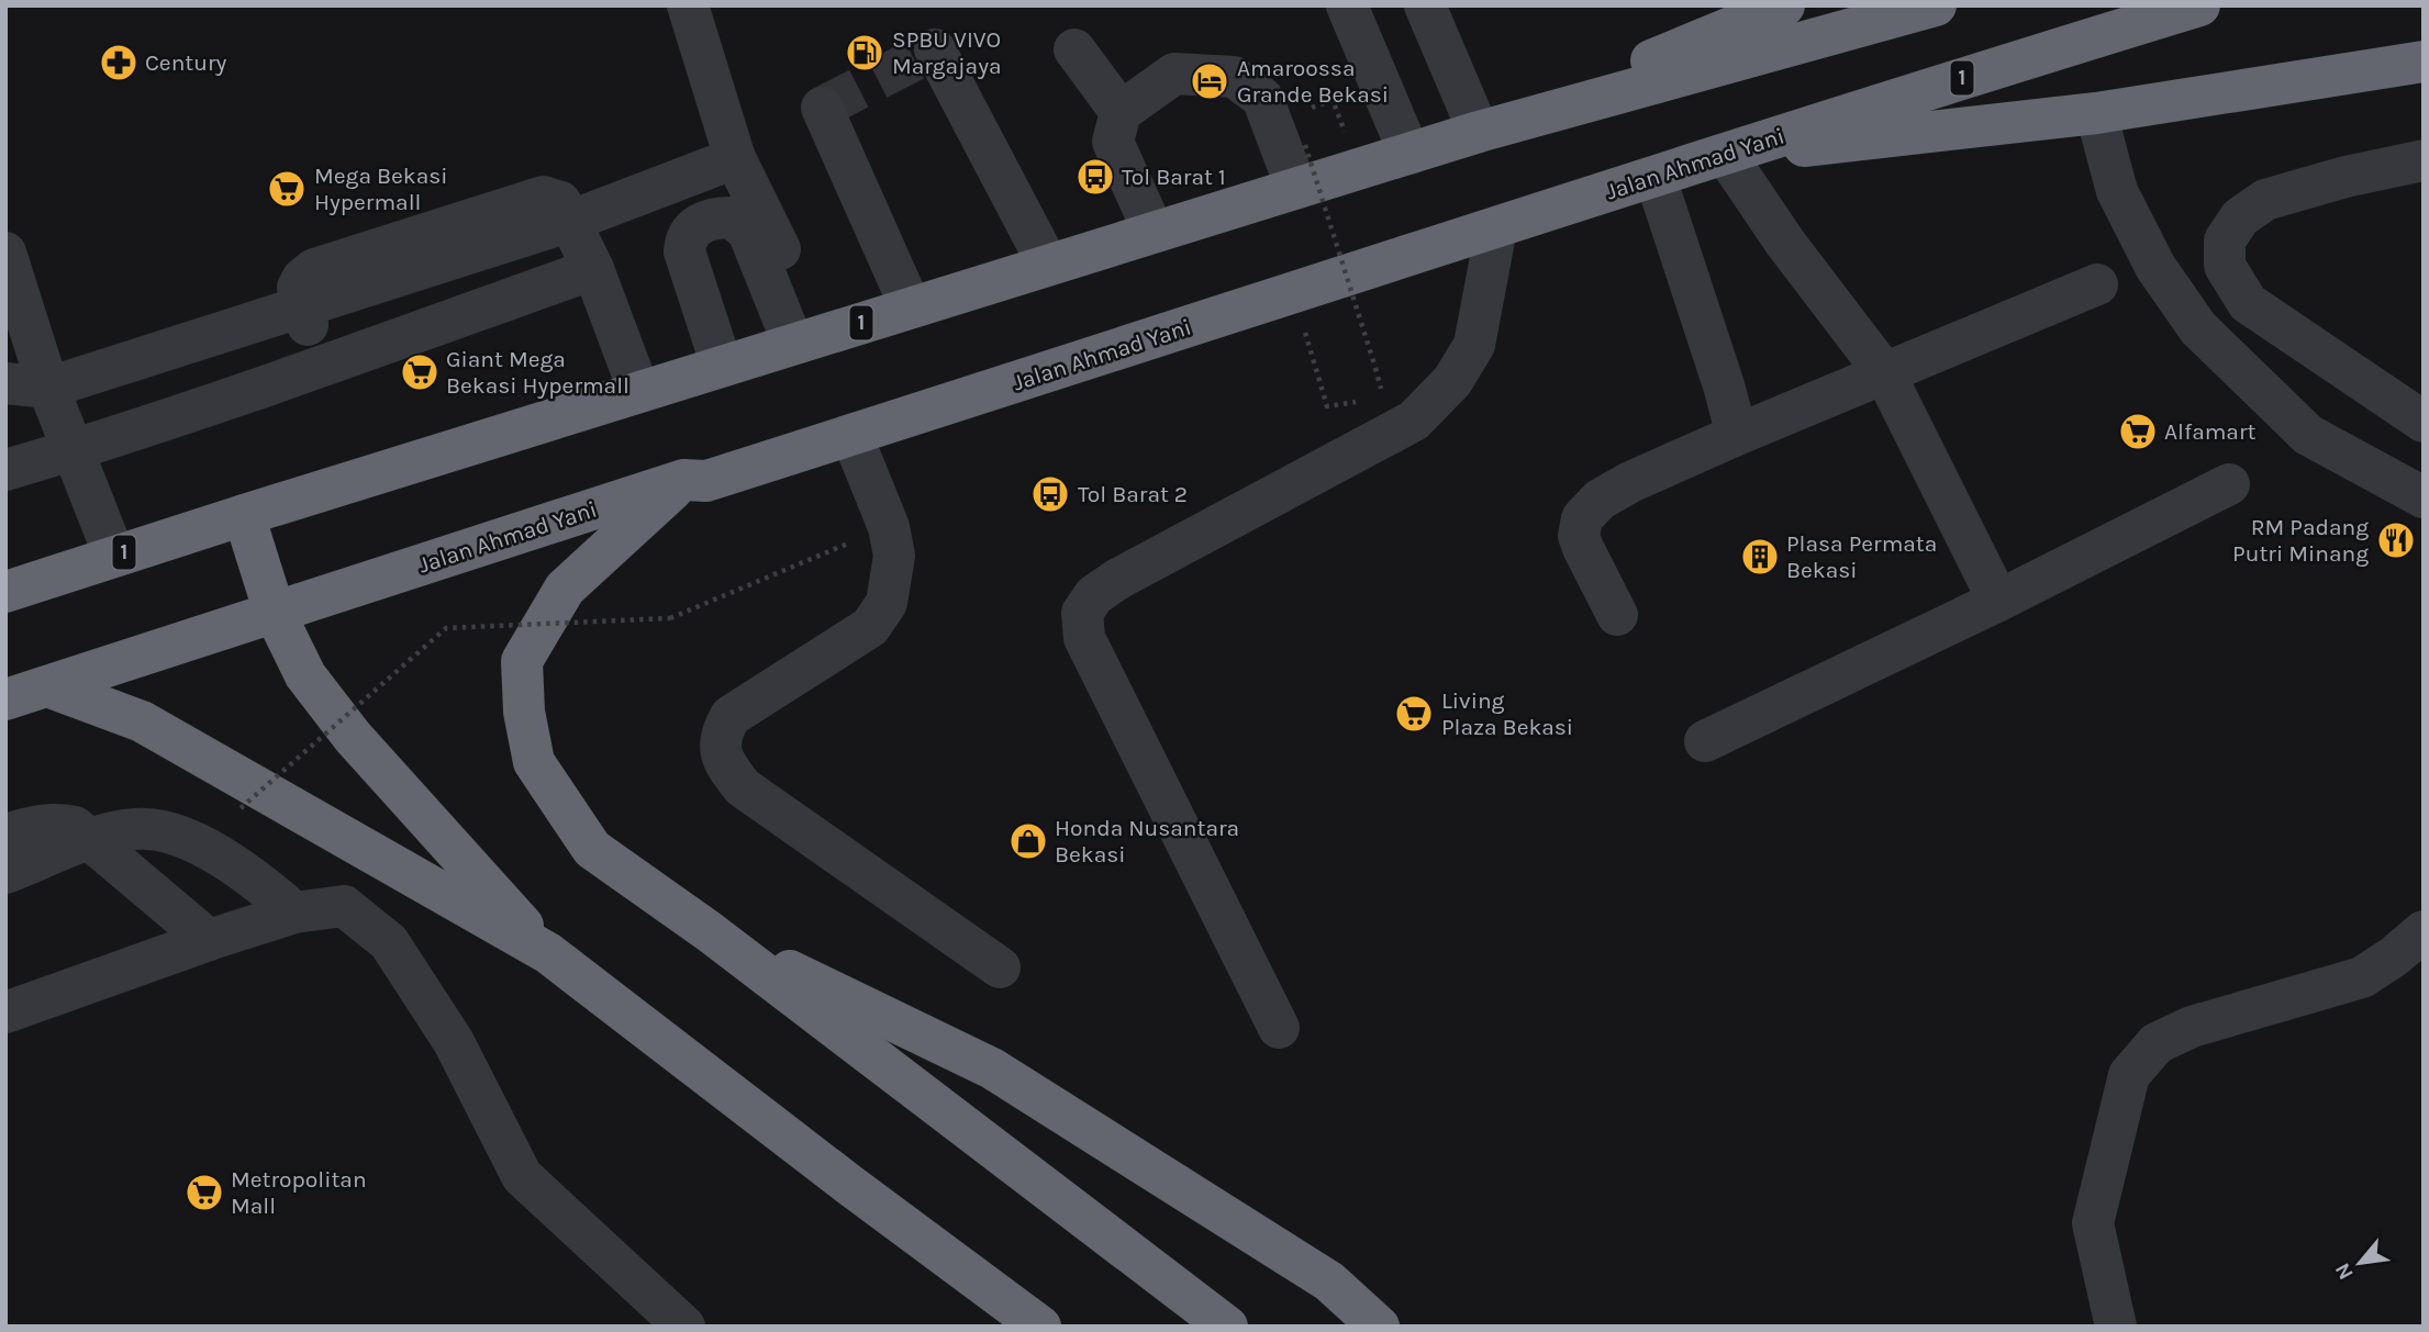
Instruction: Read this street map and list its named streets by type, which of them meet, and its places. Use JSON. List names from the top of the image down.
{
  "streets": {
    "highway": ["1", "Jalan Ahmad Yani"]
  },
  "places": {
    "fuel station": ["SPBU VIVO Margajaya"],
    "pharmacy": ["Century"],
    "hotel": ["Amaroossa Grande Bekasi"],
    "bus stop": ["Tol Barat 1", "Tol Barat 2"],
    "supermarket": [
      "Mega Bekasi Hypermall",
      "Giant Mega Bekasi Hypermall",
      "Alfamart",
      "Living Plaza Bekasi",
      "Metropolitan Mall"
    ],
    "restaurant": ["RM Padang Putri Minang"],
    "building": ["Plasa Permata Bekasi"],
    "shop": ["Honda Nusantara Bekasi"]
  },
  "north": "bottom left"
}
